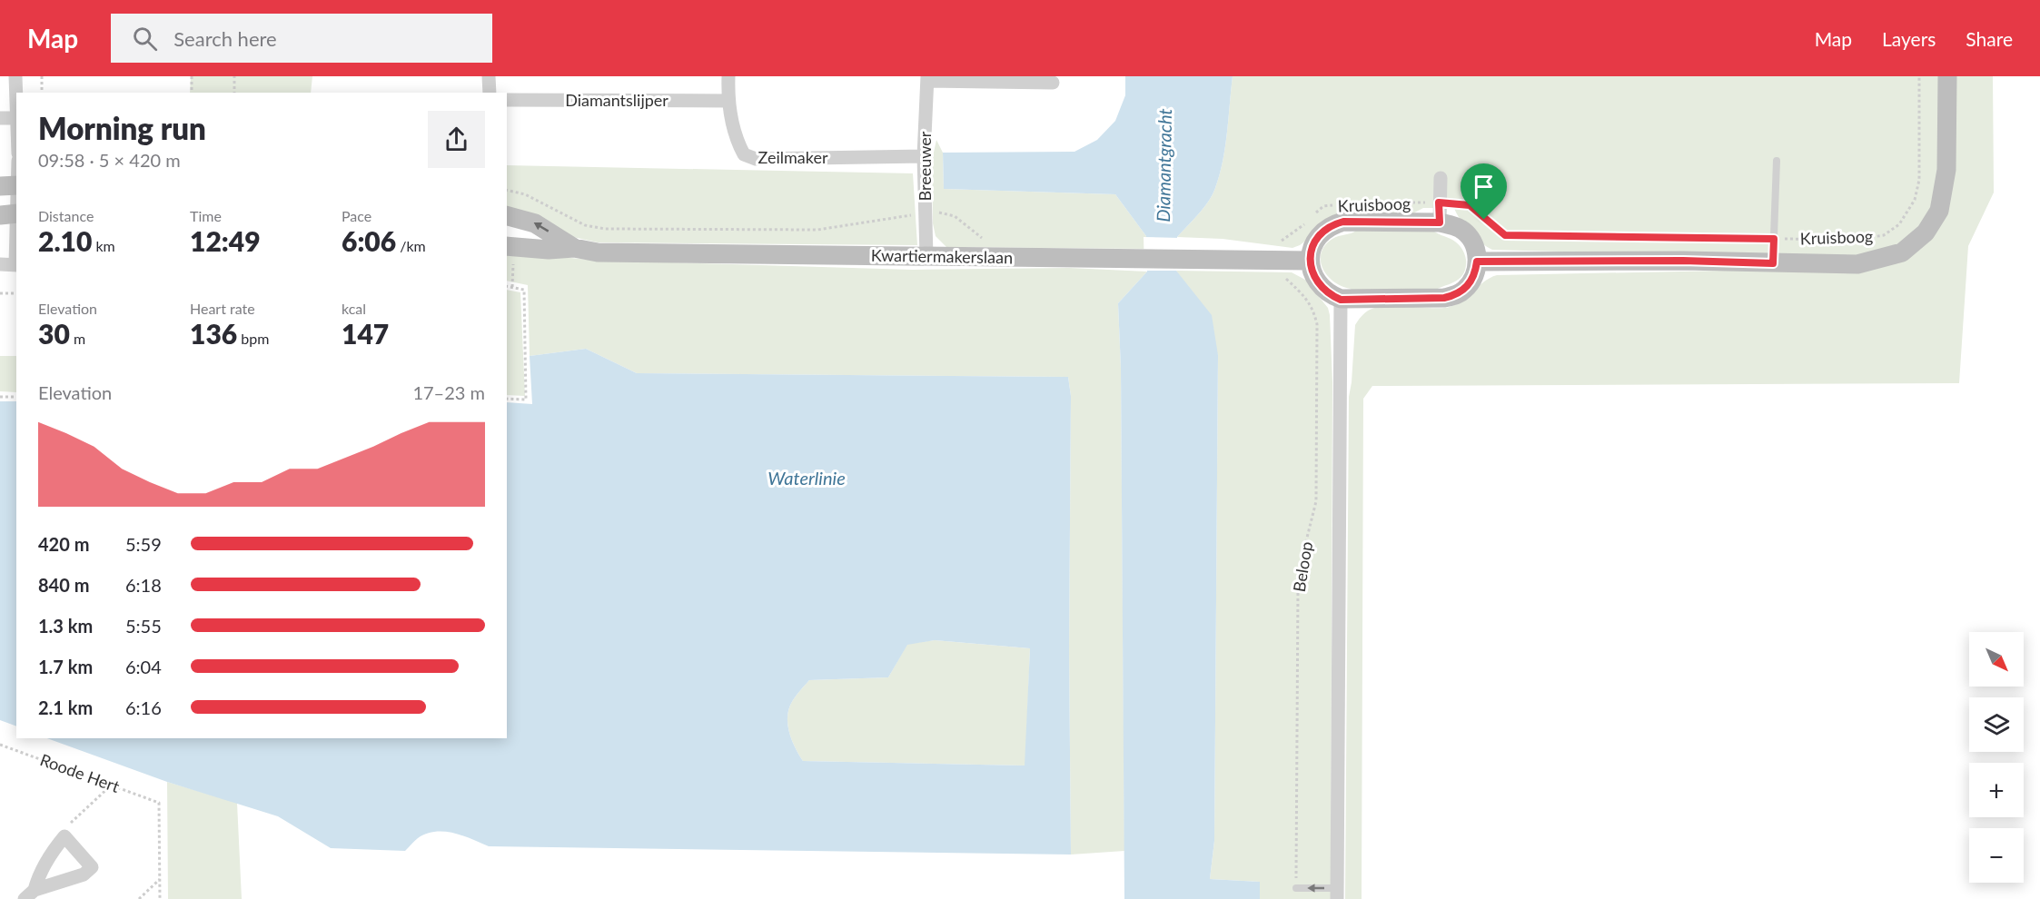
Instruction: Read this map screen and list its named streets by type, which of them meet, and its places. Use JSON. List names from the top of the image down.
{
  "streets": {
    "main road": ["Kruisboog", "Kwartiermakerslaan"],
    "street": [
      "Diamantslijper",
      "Zeilmaker",
      "Breeuwer",
      "Beloop"
    ],
    "path": ["Roode Hert"]
  },
  "crossings": [
    ["Diamantslijper", "Zeilmaker"],
    ["Zeilmaker", "Breeuwer"],
    ["Breeuwer", "Kwartiermakerslaan"],
    ["Kwartiermakerslaan", "Beloop"]
  ],
  "water": ["Diamantgracht", "Waterlinie"],
  "north": "bottom right",
  "page": {
    "header": "Map",
    "search": "Search here",
    "nav": ["Map", "Layers", "Share"],
    "heading": ["Morning run", "09:58 · 5 × 420 m"],
    "stats": [
      ["Distance", "2.10 km"],
      ["Time", "12:49"],
      ["Pace", "6:06 /km"],
      ["Elevation", "30 m"],
      ["Heart rate", "136 bpm"],
      ["kcal", "147"]
    ],
    "chart": ["Elevation", "17–23 m"],
    "list": [
      {
        "name": "420 m",
        "note": "5:59"
      },
      {
        "name": "840 m",
        "note": "6:18"
      },
      {
        "name": "1.3 km",
        "note": "5:55"
      },
      {
        "name": "1.7 km",
        "note": "6:04"
      },
      {
        "name": "2.1 km",
        "note": "6:16"
      }
    ],
    "map_buttons": ["+", "−"]
  }
}
